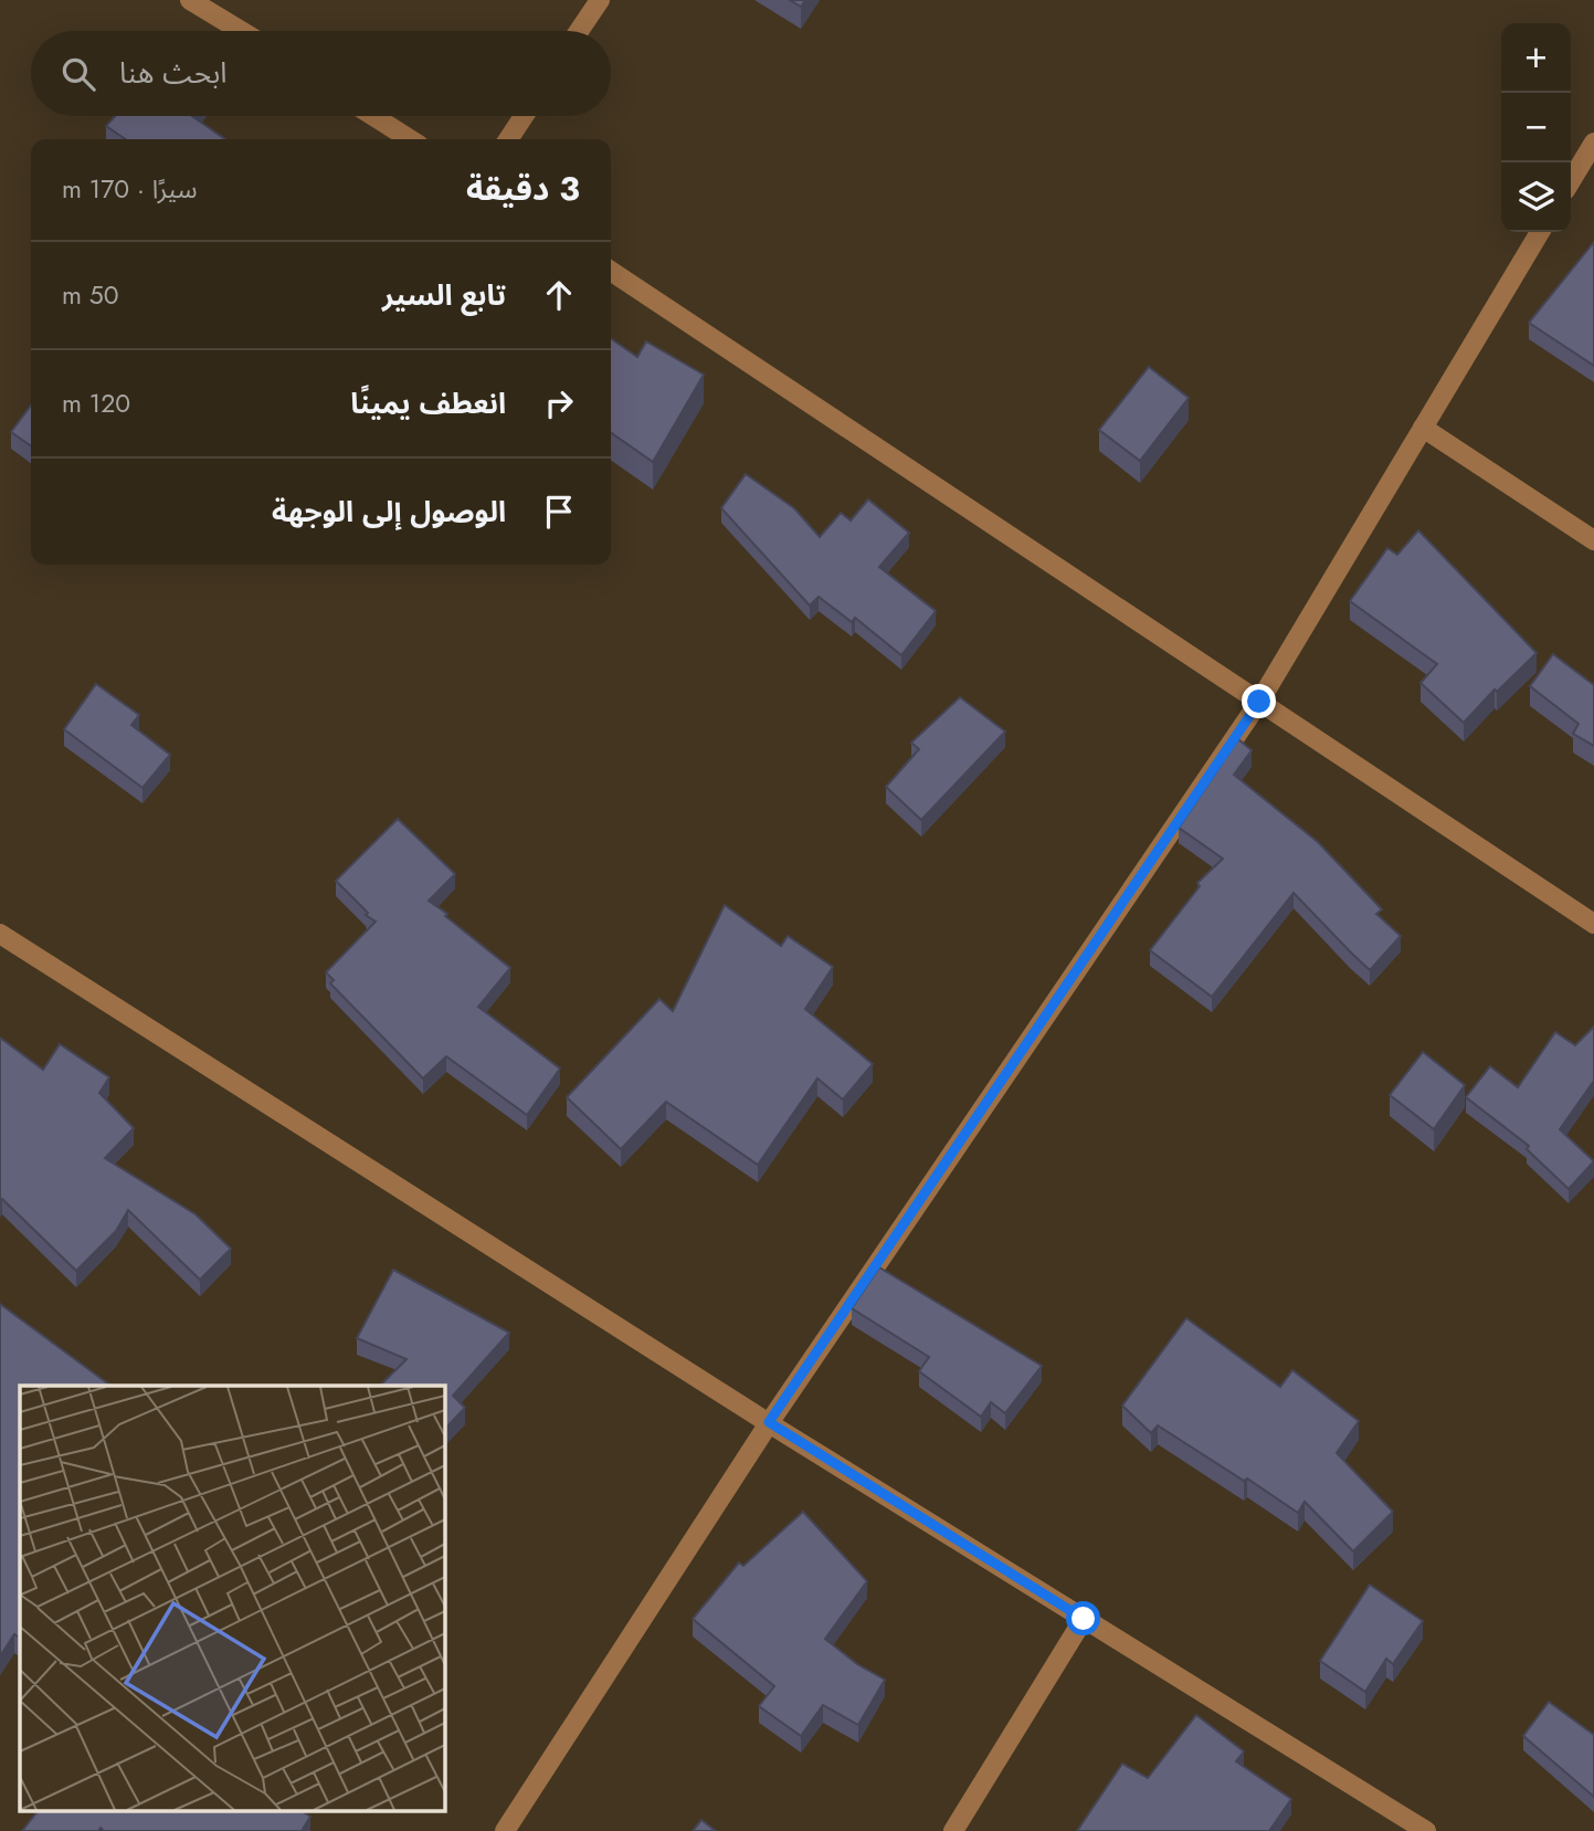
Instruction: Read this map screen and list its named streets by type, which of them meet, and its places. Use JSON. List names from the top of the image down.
{
  "page": {
    "map_buttons": ["+", "−"],
    "search": "ابحث هنا",
    "heading": ["3 دقيقة", "سيرًا · 170 m"],
    "list": [
      ["تابع السير", "50 m"],
      ["انعطف يمينًا", "120 m"],
      "الوصول إلى الوجهة"
    ]
  }
}
